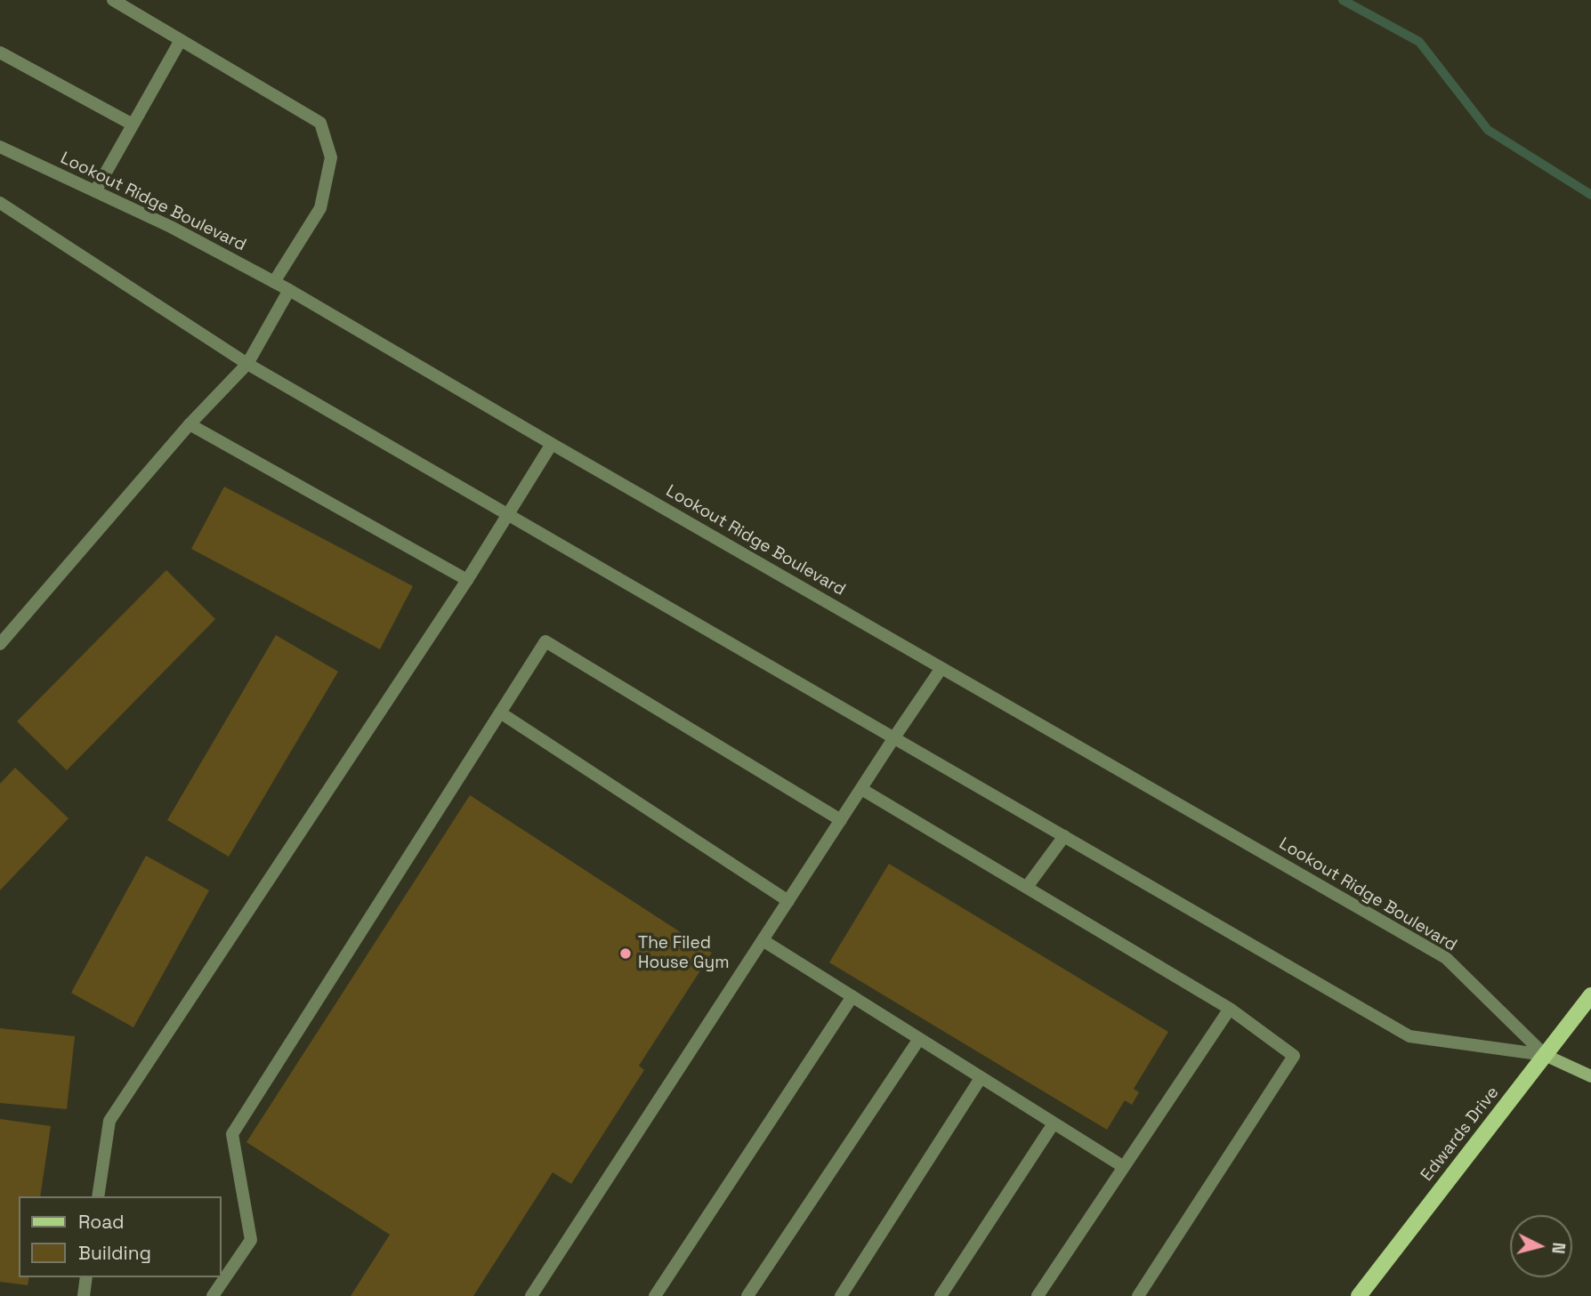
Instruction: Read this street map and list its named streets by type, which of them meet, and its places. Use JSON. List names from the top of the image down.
{
  "streets": {
    "main road": ["Edwards Drive"],
    "street": ["Lookout Ridge Boulevard"]
  },
  "crossings": [
    ["Lookout Ridge Boulevard", "Edwards Drive"]
  ],
  "places": ["The Filed House Gym"],
  "legend": ["Road", "Building"],
  "north": "right"
}
